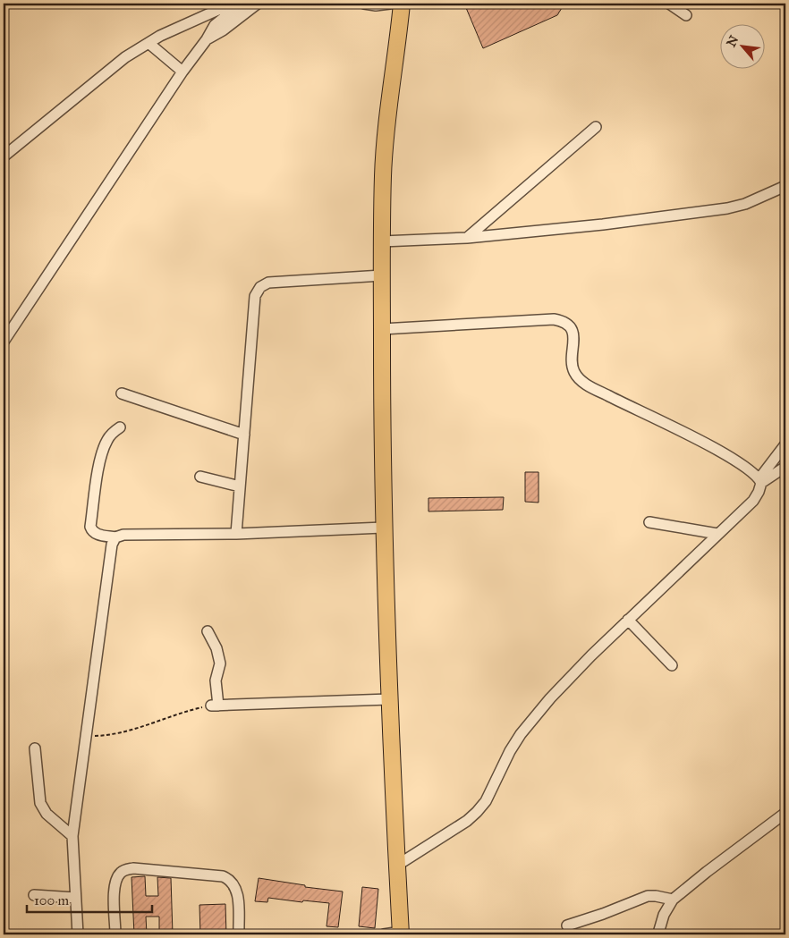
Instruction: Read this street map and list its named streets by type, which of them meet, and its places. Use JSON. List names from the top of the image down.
{
  "scale_bar": "100 m",
  "north": "top left"
}
